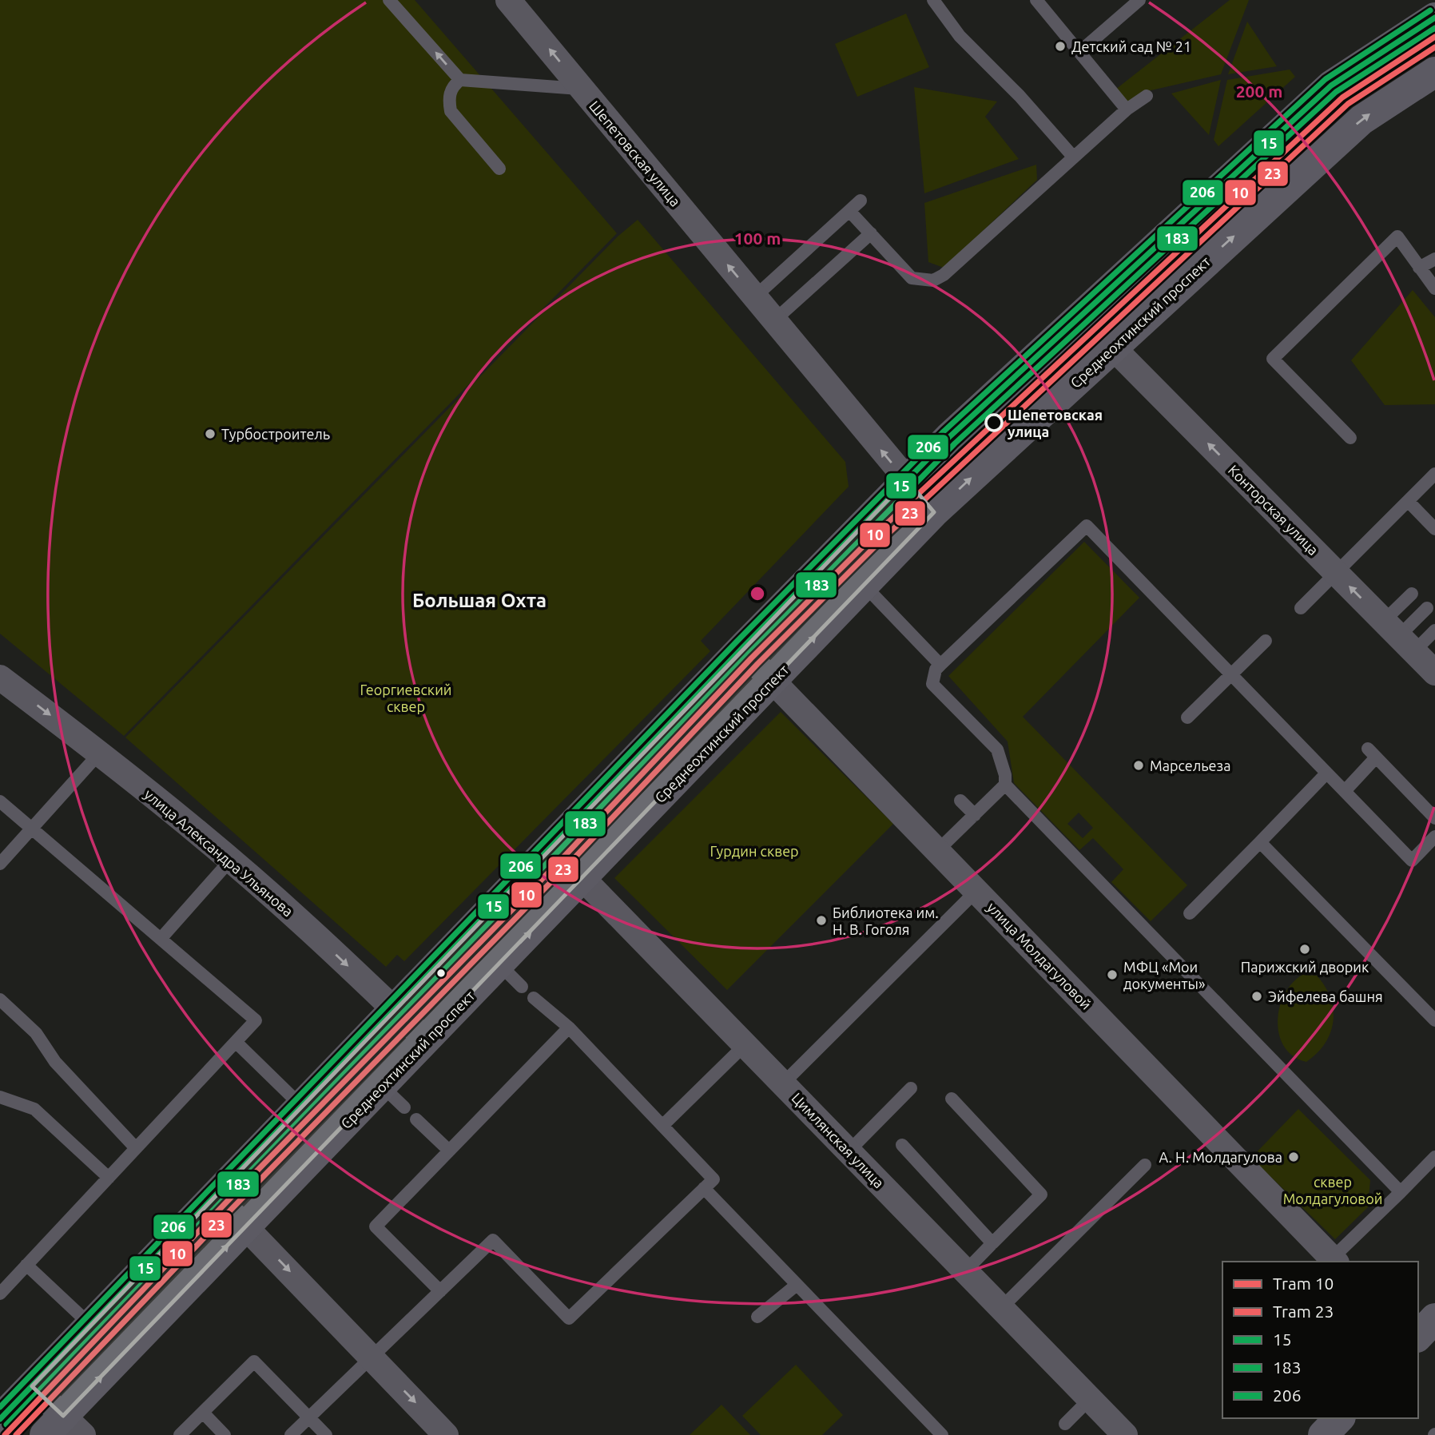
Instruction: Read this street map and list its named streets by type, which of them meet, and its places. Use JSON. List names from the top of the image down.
{
  "streets": {
    "main road": ["Среднеохтинский проспект"],
    "street": [
      "Шепетовская улица",
      "Конторская улица",
      "улица Александра Ульянова",
      "улица Молдагуловой",
      "Цимлянская улица"
    ]
  },
  "crossings": [
    ["Шепетовская улица", "Среднеохтинский проспект"],
    ["Среднеохтинский проспект", "Конторская улица"],
    ["Среднеохтинский проспект", "улица Александра Ульянова"],
    ["Среднеохтинский проспект", "улица Молдагуловой"],
    ["Среднеохтинский проспект", "Цимлянская улица"]
  ],
  "one_way": ["Шепетовская улица", "Конторская улица", "улица Александра Ульянова"],
  "districts": ["Большая Охта"],
  "parks": ["Георгиевский сквер", "Гурдин сквер", "сквер Молдагуловой"],
  "places": [
    "Детский сад № 21",
    "Шепетовская улица",
    "Турбостроитель",
    "Марсельеза",
    "Библиотека им. Н. В. Гоголя",
    "Парижский дворик",
    "МФЦ «Мои документы»",
    "Эйфелева башня",
    "А. Н. Молдагулова"
  ],
  "lines": [
    "transit line 206",
    "transit line 15",
    "transit line 183",
    "tram line 10",
    "tram line 23"
  ],
  "legend": [
    "Tram 10",
    "Tram 23",
    "15",
    "183",
    "206"
  ],
  "rings": ["200 m", "100 m"]
}
